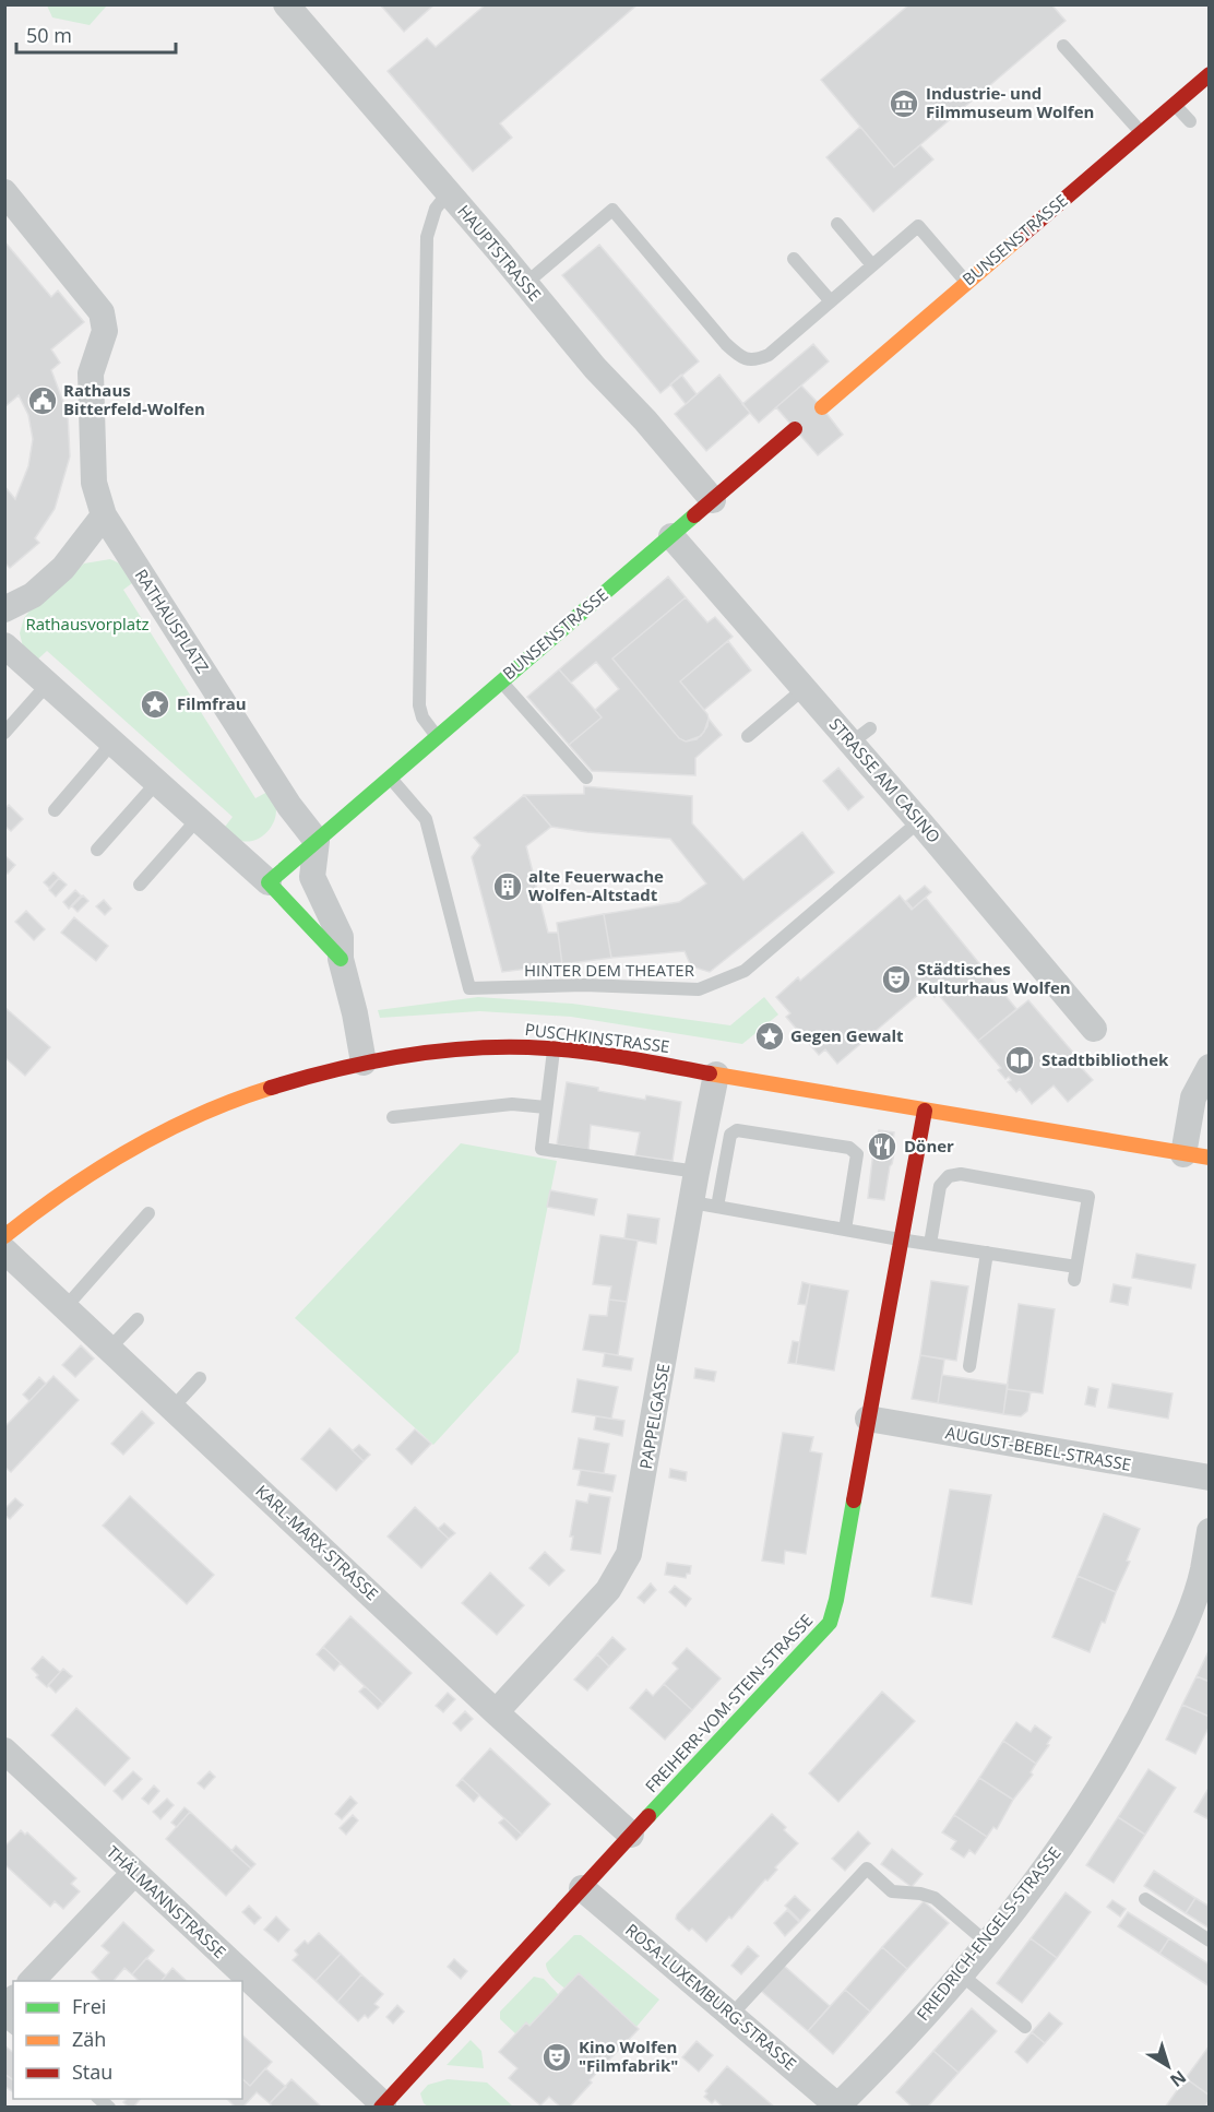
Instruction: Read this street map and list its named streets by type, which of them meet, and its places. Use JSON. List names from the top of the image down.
{
  "streets": {
    "street": [
      "BUNSENSTRASSE",
      "HAUPTSTRASSE",
      "RATHAUSPLATZ",
      "STRASSE AM CASINO",
      "PUSCHKINSTRASSE",
      "PAPPELGASSE",
      "AUGUST-BEBEL-STRASSE",
      "KARL-MARX-STRASSE",
      "FREIHERR-VOM-STEIN-STRASSE",
      "THÄLMANNSTRASSE",
      "FRIEDRICH-ENGELS-STRASSE",
      "ROSA-LUXEMBURG-STRASSE"
    ],
    "lane": ["HINTER DEM THEATER"]
  },
  "crossings": [
    ["BUNSENSTRASSE", "HAUPTSTRASSE"],
    ["BUNSENSTRASSE", "RATHAUSPLATZ"],
    ["BUNSENSTRASSE", "STRASSE AM CASINO"],
    ["BUNSENSTRASSE", "HINTER DEM THEATER"],
    ["STRASSE AM CASINO", "HINTER DEM THEATER"],
    ["PUSCHKINSTRASSE", "PAPPELGASSE"],
    ["PUSCHKINSTRASSE", "FREIHERR-VOM-STEIN-STRASSE"],
    ["PAPPELGASSE", "KARL-MARX-STRASSE"],
    ["AUGUST-BEBEL-STRASSE", "FREIHERR-VOM-STEIN-STRASSE"],
    ["KARL-MARX-STRASSE", "FREIHERR-VOM-STEIN-STRASSE"],
    ["FREIHERR-VOM-STEIN-STRASSE", "THÄLMANNSTRASSE"],
    ["FREIHERR-VOM-STEIN-STRASSE", "ROSA-LUXEMBURG-STRASSE"],
    ["FRIEDRICH-ENGELS-STRASSE", "ROSA-LUXEMBURG-STRASSE"]
  ],
  "parks": ["Rathausvorplatz"],
  "places": {
    "museum": ["Industrie- und Filmmuseum Wolfen"],
    "public building": ["Rathaus Bitterfeld-Wolfen"],
    "place": ["Filmfrau", "Gegen Gewalt"],
    "building": ["alte Feuerwache Wolfen-Altstadt"],
    "theatre": ["Städtisches Kulturhaus Wolfen", "Kino Wolfen \"Filmfabrik\""],
    "library": ["Stadtbibliothek"],
    "restaurant": ["Döner"]
  },
  "legend": ["Frei", "Zäh", "Stau"],
  "scale_bar": "50 m",
  "north": "bottom right"
}
